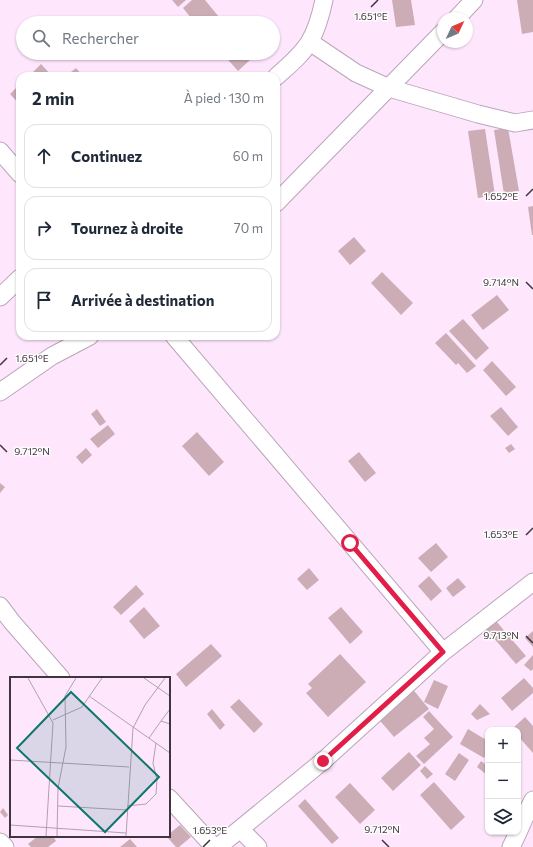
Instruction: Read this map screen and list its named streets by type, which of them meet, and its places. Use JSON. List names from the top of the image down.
{
  "north": "top right",
  "page": {
    "search": "Rechercher",
    "heading": ["2 min", "À pied · 130 m"],
    "list": [
      ["Continuez", "60 m"],
      ["Tournez à droite", "70 m"],
      "Arrivée à destination"
    ],
    "map_buttons": ["+", "−"]
  },
  "coordinates": [
    "1.651°E",
    "1.652°E",
    "9.714°N",
    "9.712°N",
    "1.653°E",
    "9.713°N"
  ]
}
